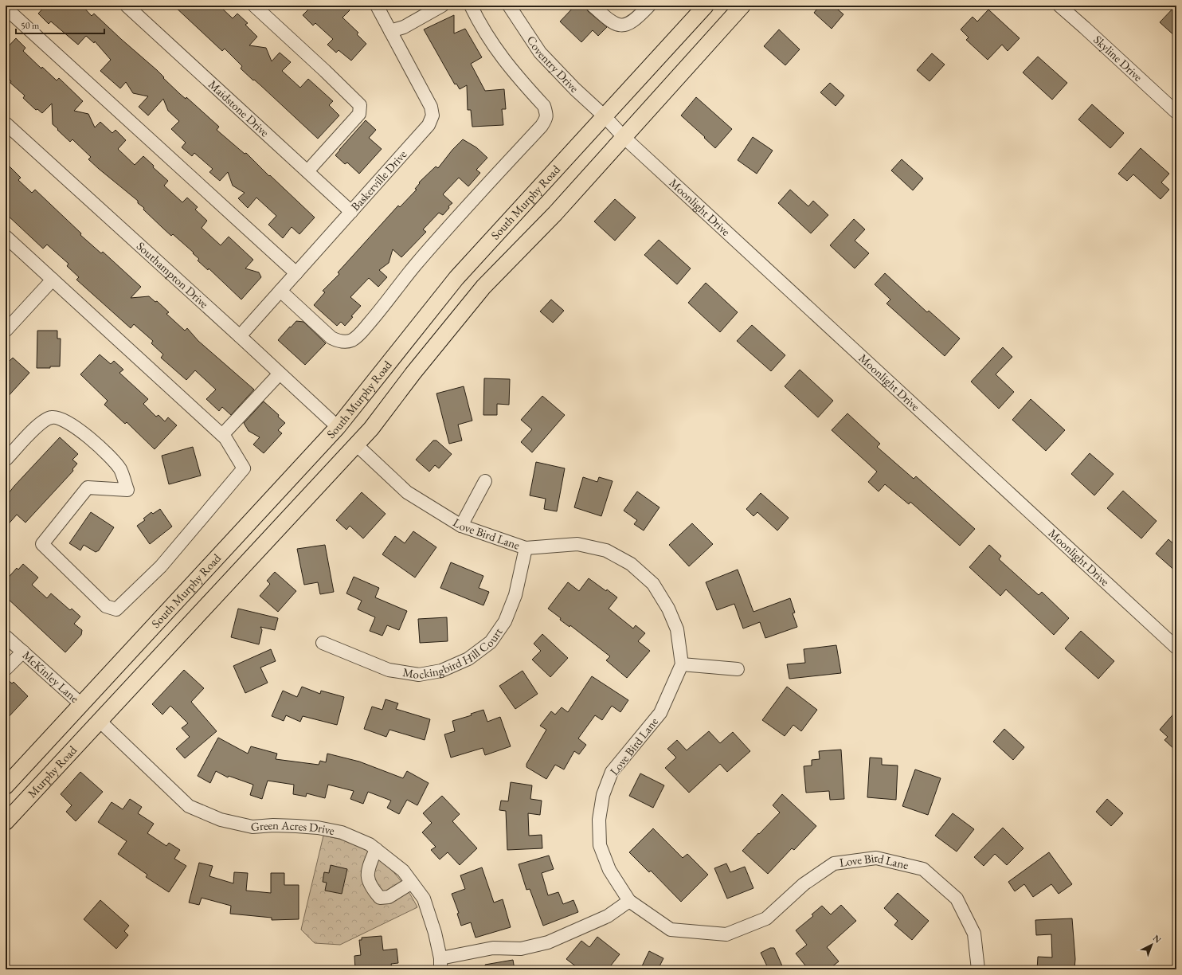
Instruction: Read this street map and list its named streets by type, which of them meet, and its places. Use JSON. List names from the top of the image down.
{
  "streets": {
    "main road": ["South Murphy Road", "Murphy Road"],
    "street": [
      "Skyline Drive",
      "Coventry Drive",
      "Maidstone Drive",
      "Baskerville Drive",
      "Moonlight Drive",
      "Southampton Drive",
      "Love Bird Lane",
      "Mockingbird Hill Court",
      "McKinley Lane",
      "Green Acres Drive"
    ]
  },
  "crossings": [
    ["Coventry Drive", "South Murphy Road"],
    ["Coventry Drive", "Moonlight Drive"],
    ["Maidstone Drive", "Baskerville Drive"],
    ["Baskerville Drive", "Southampton Drive"],
    ["South Murphy Road", "Moonlight Drive"],
    ["South Murphy Road", "Southampton Drive"],
    ["South Murphy Road", "Love Bird Lane"],
    ["South Murphy Road", "McKinley Lane"],
    ["South Murphy Road", "Murphy Road"],
    ["South Murphy Road", "Green Acres Drive"],
    ["Love Bird Lane", "Mockingbird Hill Court"],
    ["Murphy Road", "Green Acres Drive"]
  ],
  "scale_bar": "50 m",
  "north": "top right"
}
